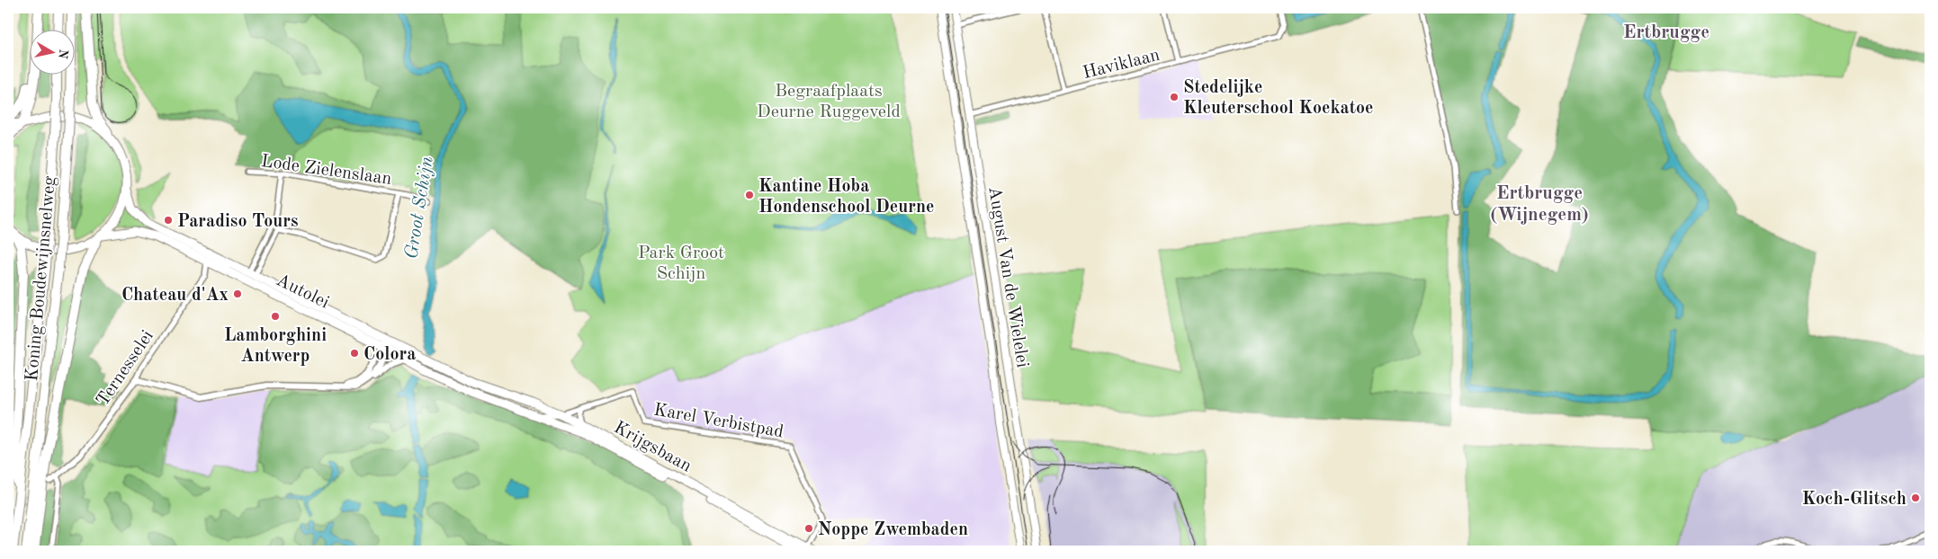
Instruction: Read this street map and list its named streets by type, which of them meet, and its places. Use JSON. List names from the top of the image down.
{
  "streets": {
    "highway": ["Koning Boudewijnsnelweg"],
    "main road": ["August Van de Wielelei", "Autolei", "Krijgsbaan"],
    "street": [
      "Haviklaan",
      "Lode Zielenslaan",
      "Ternesselei",
      "Karel Verbistpad"
    ]
  },
  "crossings": [
    ["Haviklaan", "August Van de Wielelei"],
    ["Autolei", "Ternesselei"],
    ["Autolei", "Krijgsbaan"],
    ["Karel Verbistpad", "Krijgsbaan"]
  ],
  "districts": ["Ertbrugge", "Ertbrugge (Wijnegem)"],
  "water": ["Groot Schijn"],
  "parks": ["Begraafplaats Deurne Ruggeveld", "Park Groot Schijn"],
  "places": [
    "Stedelijke Kleuterschool Koekatoe",
    "Kantine Hoba Hondenschool Deurne",
    "Paradiso Tours",
    "Chateau d'Ax",
    "Lamborghini Antwerp",
    "Colora",
    "Koch-Glitsch",
    "Noppe Zwembaden"
  ],
  "north": "right"
}
